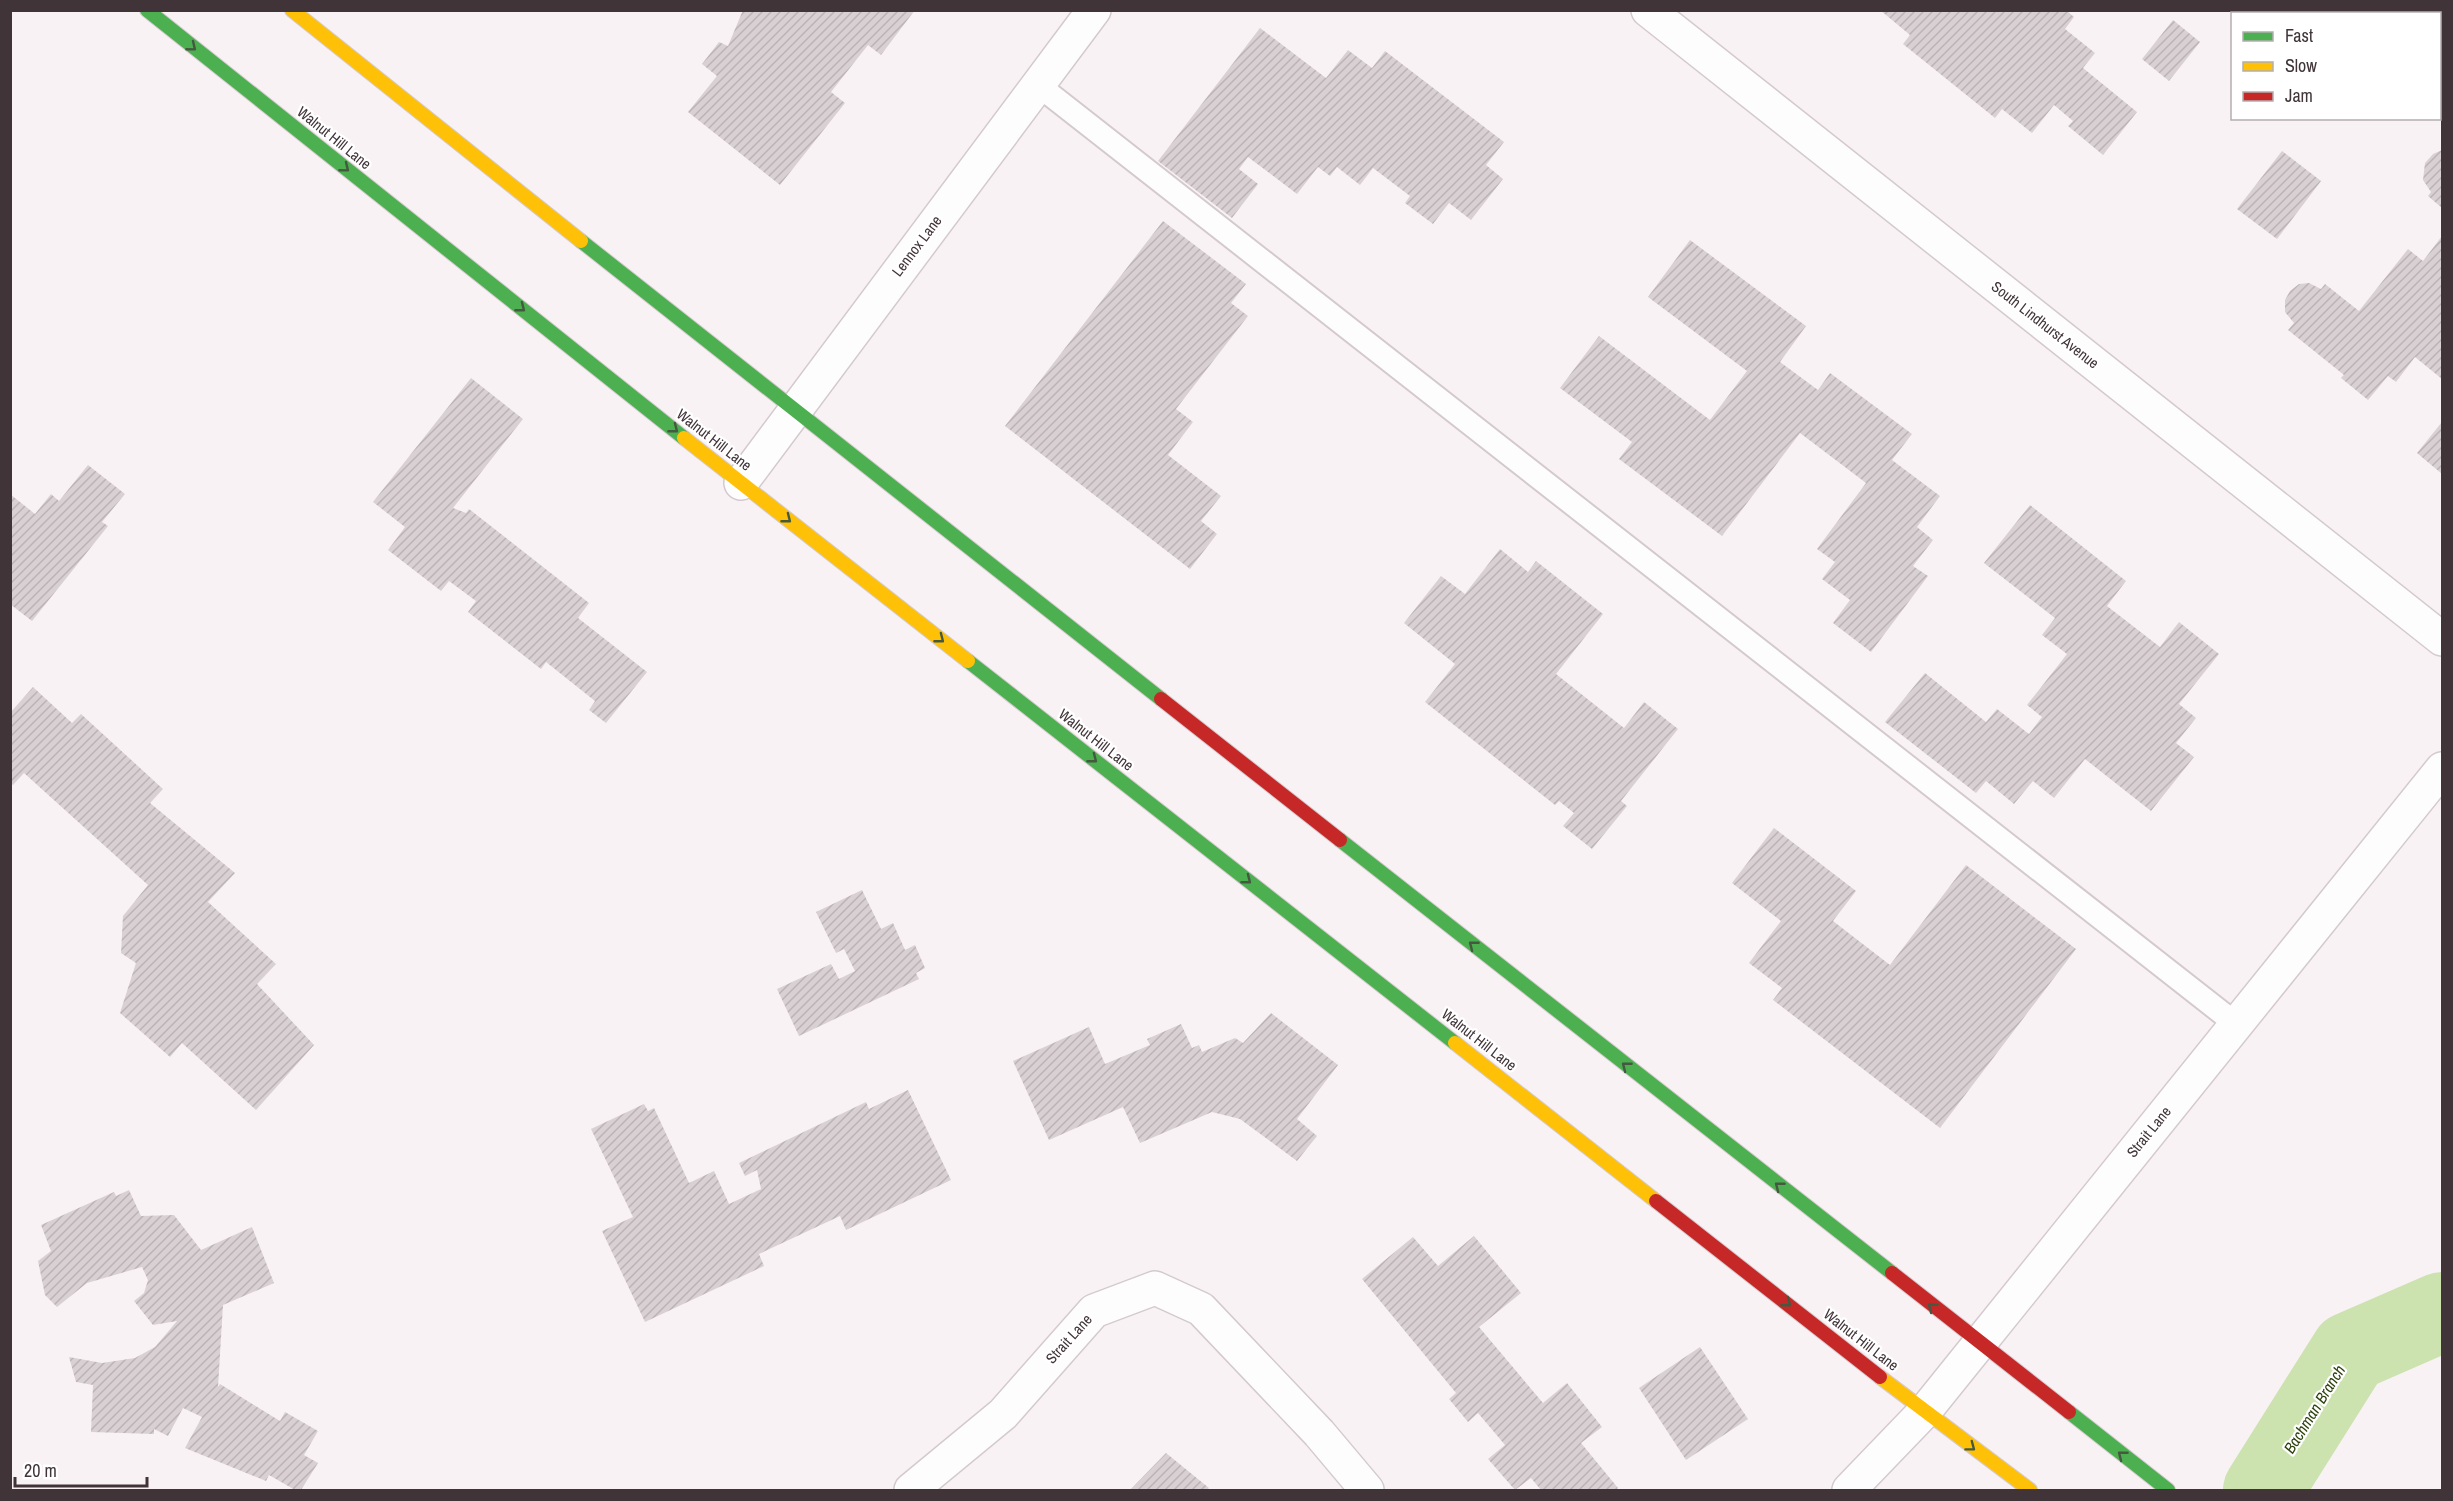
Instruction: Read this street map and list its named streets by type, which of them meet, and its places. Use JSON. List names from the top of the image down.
{
  "streets": {
    "main road": ["Walnut Hill Lane"],
    "street": ["Lennox Lane", "South Lindhurst Avenue", "Strait Lane"]
  },
  "crossings": [
    ["Walnut Hill Lane", "Lennox Lane"],
    ["Walnut Hill Lane", "Strait Lane"]
  ],
  "water": ["Bachman Branch"],
  "legend": ["Fast", "Slow", "Jam"],
  "scale_bar": "20 m"
}
